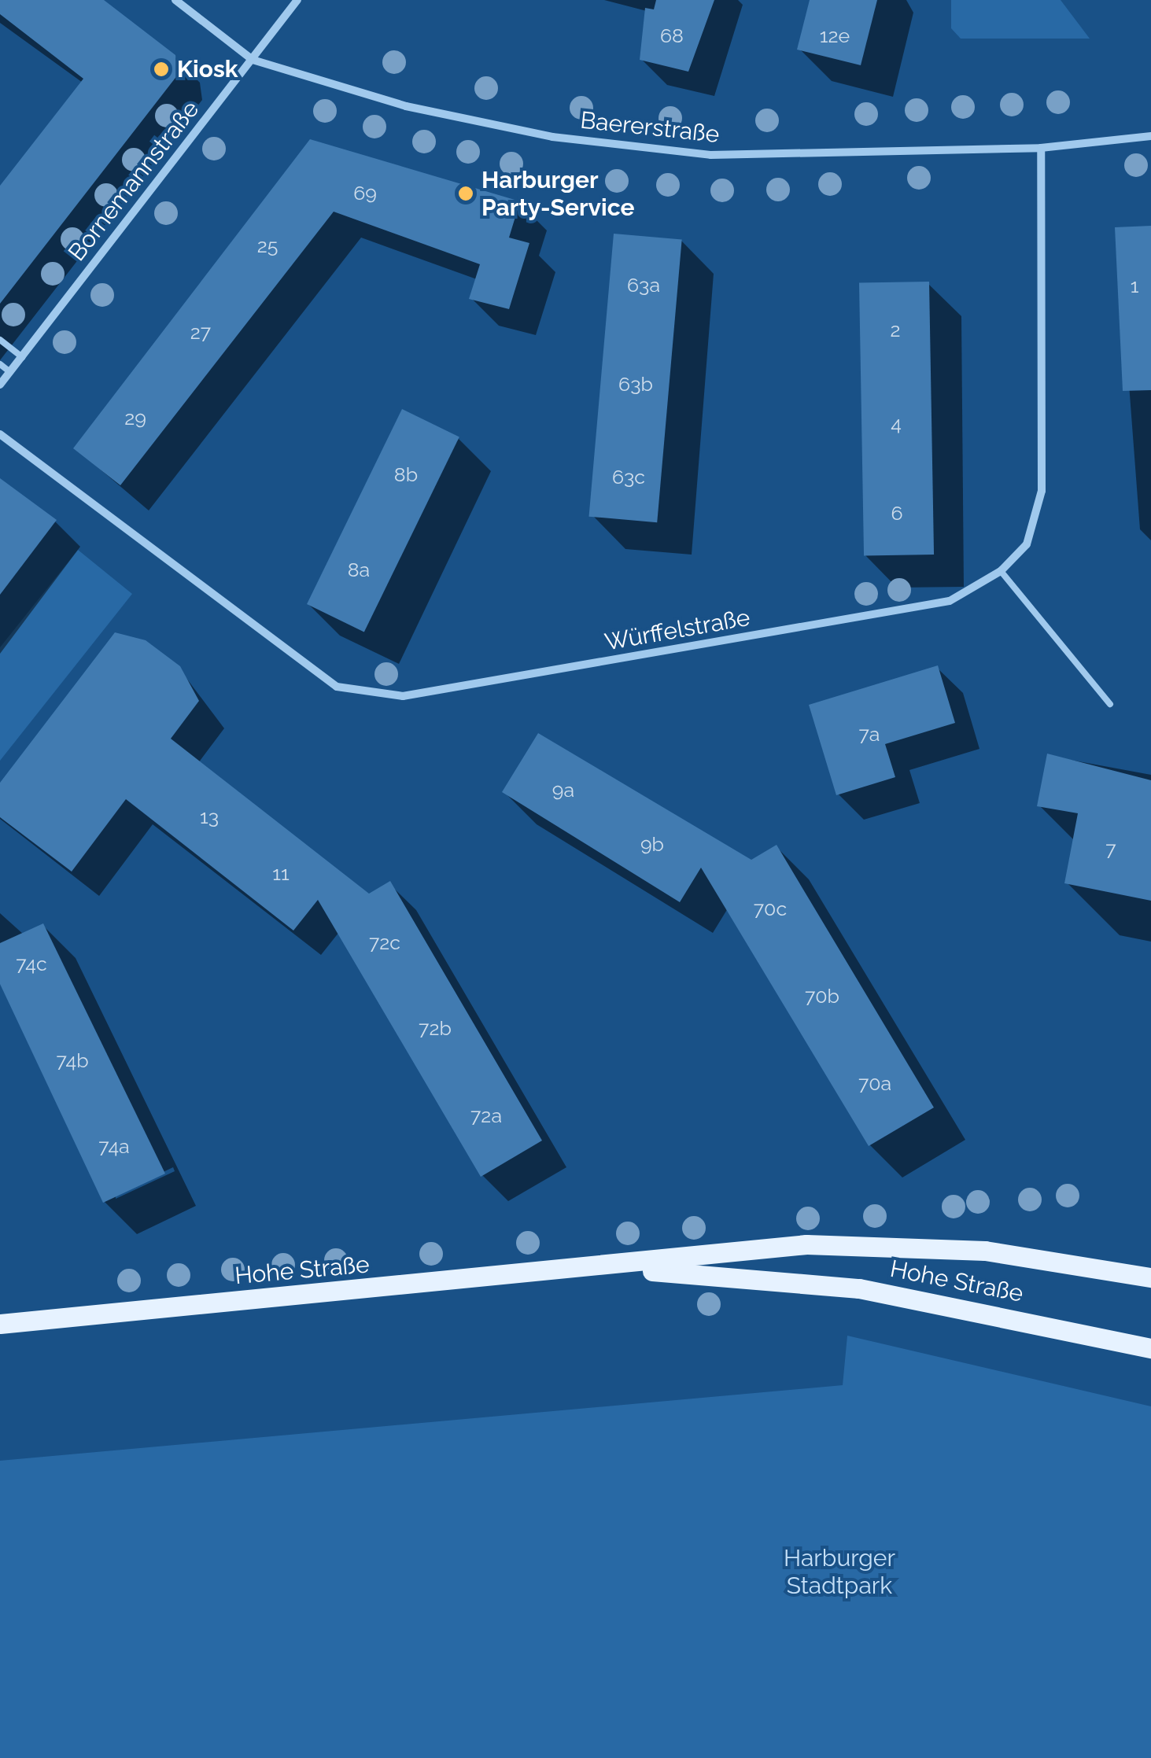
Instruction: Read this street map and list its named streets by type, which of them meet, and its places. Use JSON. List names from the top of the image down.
{
  "streets": {
    "main road": ["Hohe Straße"],
    "street": ["Baererstraße", "Bornemannstraße", "Würffelstraße"]
  },
  "crossings": [
    ["Baererstraße", "Bornemannstraße"],
    ["Baererstraße", "Würffelstraße"]
  ],
  "parks": ["Harburger Stadtpark"],
  "places": ["Kiosk", "Harburger Party-Service"],
  "house_numbers": [
    "68",
    "12e",
    "69",
    "25",
    "63a",
    "1",
    "2",
    "27",
    "63b",
    "29",
    "4",
    "8b",
    "63c",
    "6",
    "8a",
    "7a",
    "9a",
    "13",
    "9b",
    "7",
    "11",
    "70c",
    "72c",
    "74c",
    "70b",
    "72b",
    "74b",
    "70a",
    "72a",
    "74a"
  ]
}
